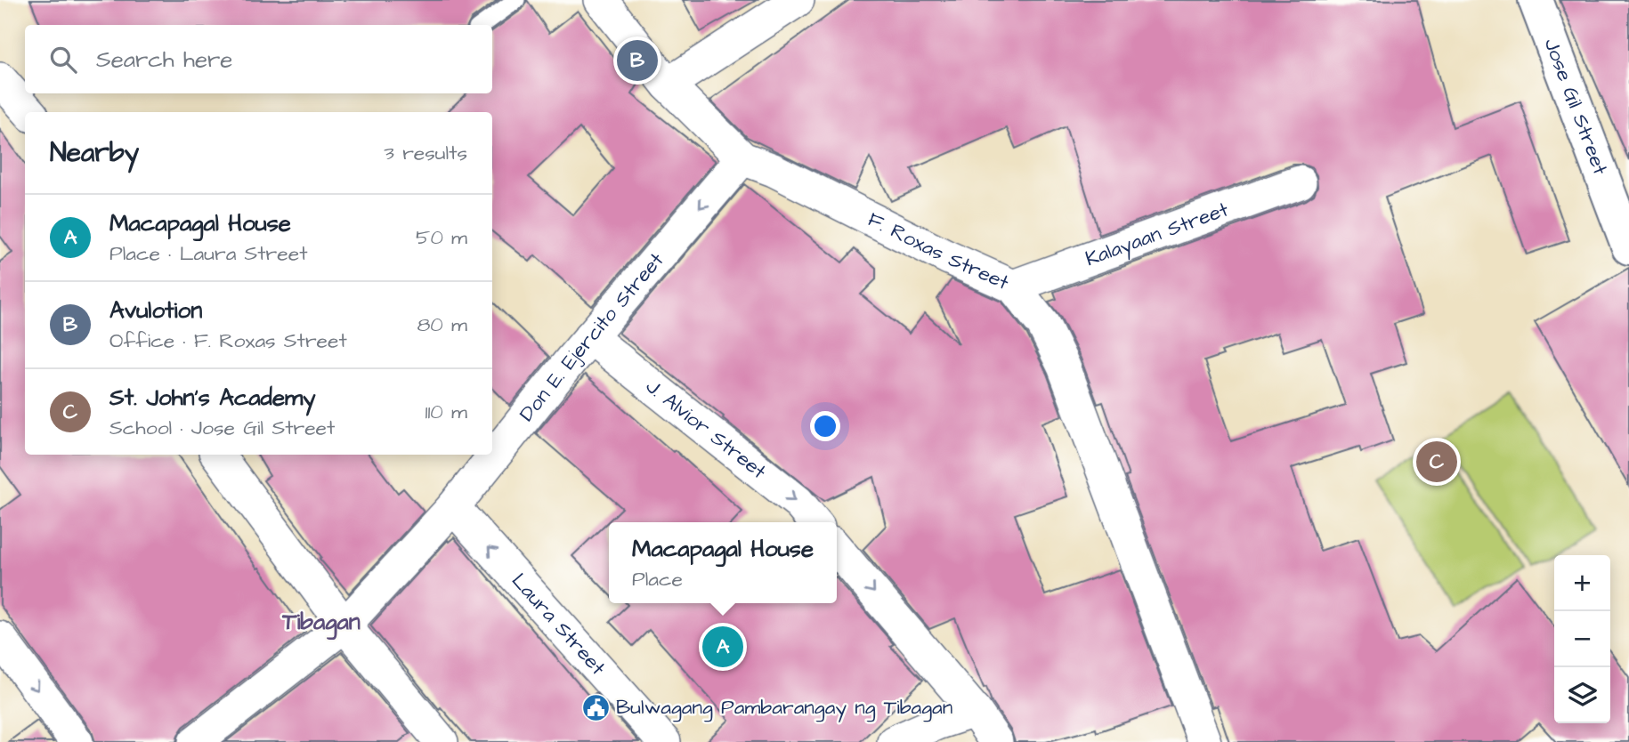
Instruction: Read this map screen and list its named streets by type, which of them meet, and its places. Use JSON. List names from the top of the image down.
{
  "streets": {
    "street": [
      "Jose Gil Street",
      "Kalayaan Street",
      "F. Roxas Street",
      "Don E. Ejercito Street",
      "J. Alvior Street",
      "Laura Street"
    ]
  },
  "crossings": [
    ["Kalayaan Street", "F. Roxas Street"],
    ["F. Roxas Street", "Don E. Ejercito Street"],
    ["Don E. Ejercito Street", "J. Alvior Street"],
    ["Don E. Ejercito Street", "Laura Street"]
  ],
  "one_way": ["J. Alvior Street"],
  "districts": ["Tibagan"],
  "places": {
    "public building": ["Bulwagang Pambarangay ng Tibagan"]
  },
  "page": {
    "search": "Search here",
    "pins": ["B", "C", "A"],
    "heading": ["Nearby", "3 results"],
    "list": [
      {
        "mark": "A",
        "name": "Macapagal House",
        "note": "Place · Laura Street",
        "value": "50 m"
      },
      {
        "mark": "B",
        "name": "Avulotion",
        "note": "Office · F. Roxas Street",
        "value": "80 m"
      },
      {
        "mark": "C",
        "name": "St. John's Academy",
        "note": "School · Jose Gil Street",
        "value": "110 m"
      }
    ],
    "popup": ["Macapagal House", "Place"],
    "map_buttons": ["+", "−"]
  }
}
